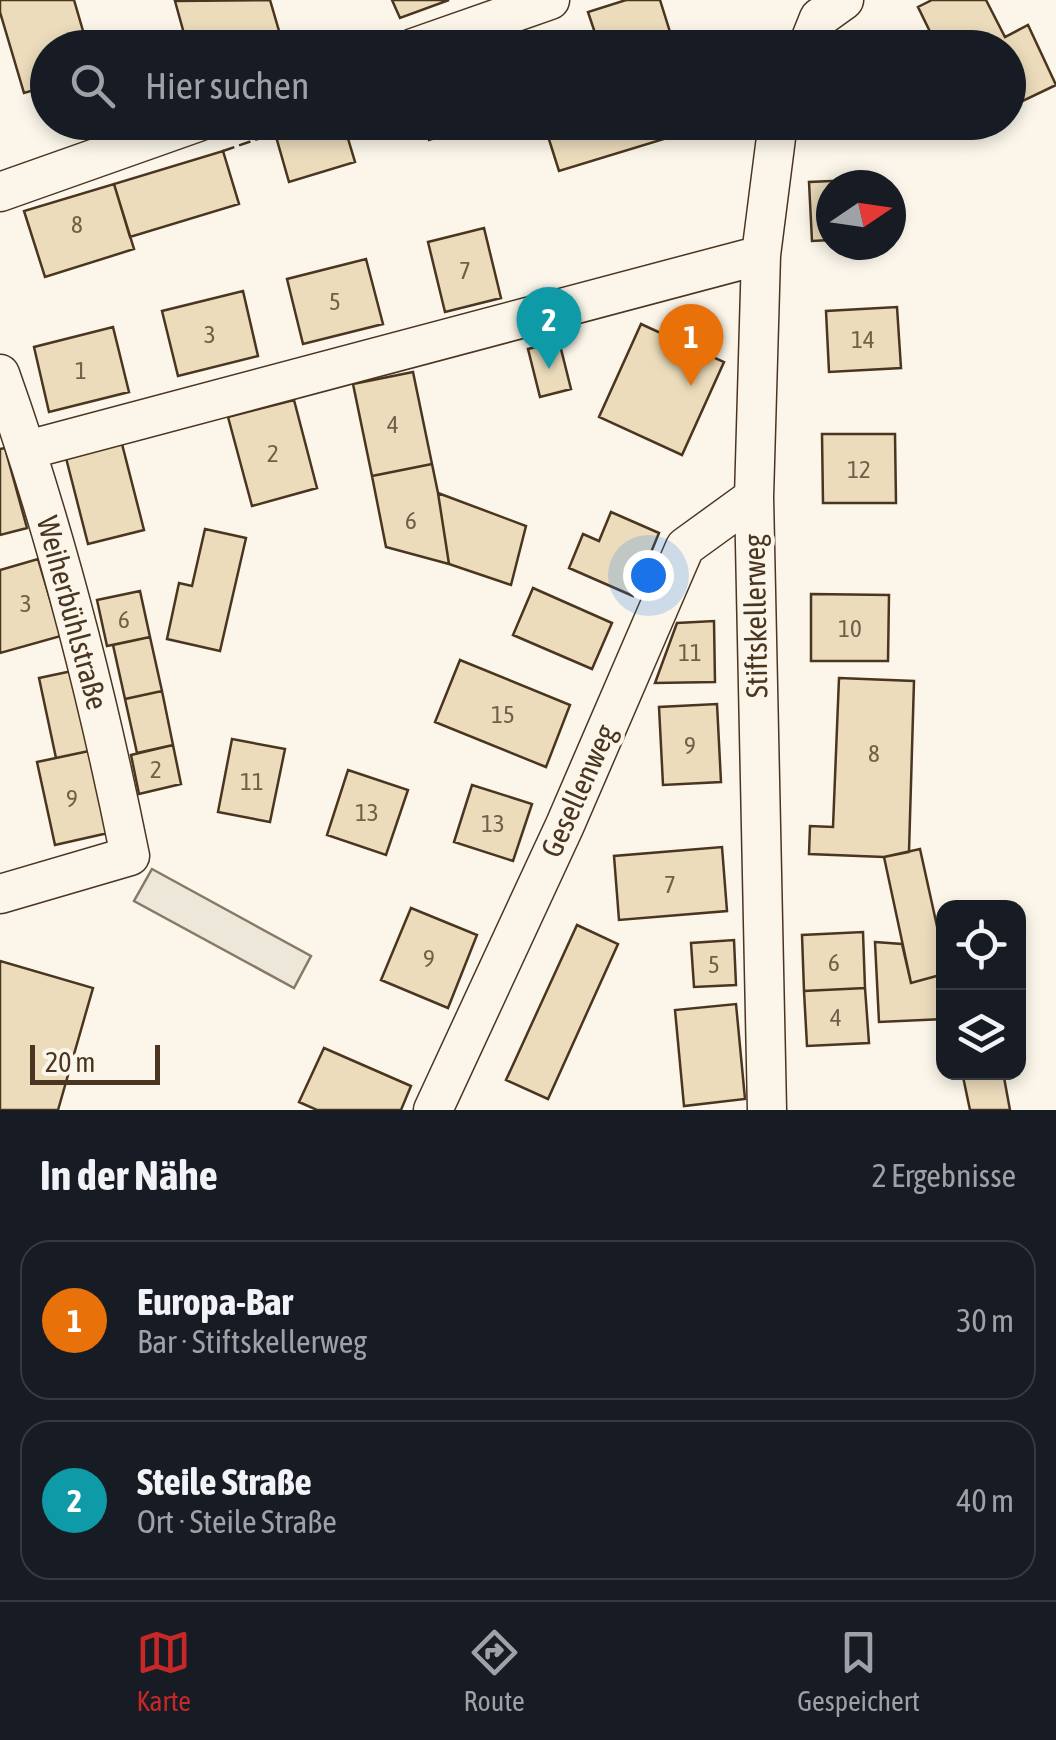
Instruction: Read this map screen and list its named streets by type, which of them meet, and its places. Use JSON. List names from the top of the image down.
{
  "streets": {
    "street": ["Weiherbühlstraße", "Stiftskellerweg", "Gesellenweg"]
  },
  "crossings": [
    ["Stiftskellerweg", "Gesellenweg"]
  ],
  "house_numbers": [
    "8",
    "7",
    "5",
    "3",
    "14",
    "1",
    "4",
    "2",
    "12",
    "6",
    "3",
    "6",
    "10",
    "11",
    "15",
    "9",
    "8",
    "2",
    "11",
    "9",
    "13",
    "13",
    "7",
    "9",
    "6",
    "5",
    "4"
  ],
  "scale_bar": "20 m",
  "north": "right",
  "page": {
    "search": "Hier suchen",
    "pins": ["2", "1"],
    "scale": "20 m",
    "heading": ["In der Nähe", "2 Ergebnisse"],
    "list": [
      {
        "mark": "1",
        "name": "Europa-Bar",
        "note": "Bar · Stiftskellerweg",
        "value": "30 m"
      },
      {
        "mark": "2",
        "name": "Steile Straße",
        "note": "Ort · Steile Straße",
        "value": "40 m"
      }
    ],
    "nav": ["Karte", "Route", "Gespeichert"]
  }
}
